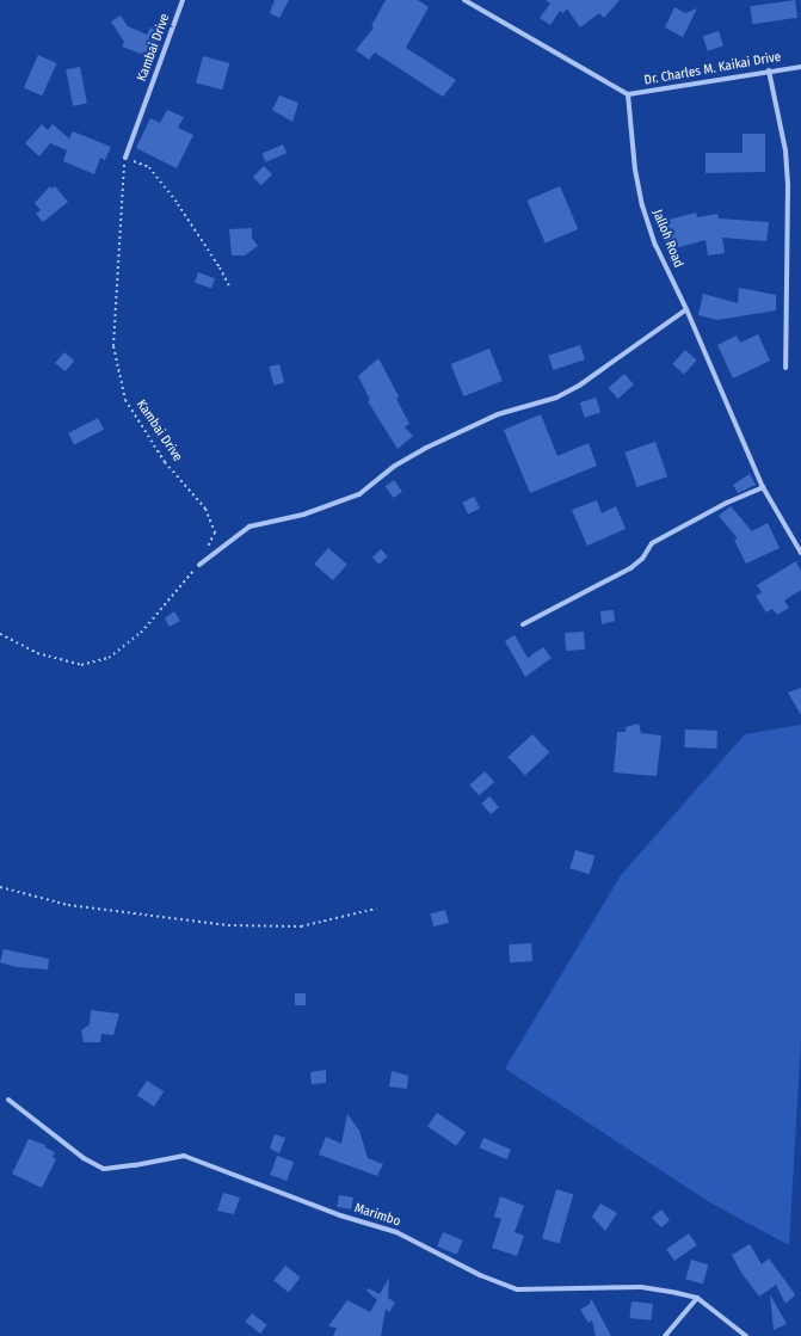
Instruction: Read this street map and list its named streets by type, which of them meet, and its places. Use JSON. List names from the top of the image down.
{
  "streets": {
    "street": [
      "Kambai Drive",
      "Dr. Charles M. Kaikai Drive",
      "Jalloh Road",
      "Marimbo"
    ]
  },
  "crossings": [
    ["Dr. Charles M. Kaikai Drive", "Jalloh Road"]
  ]
}
